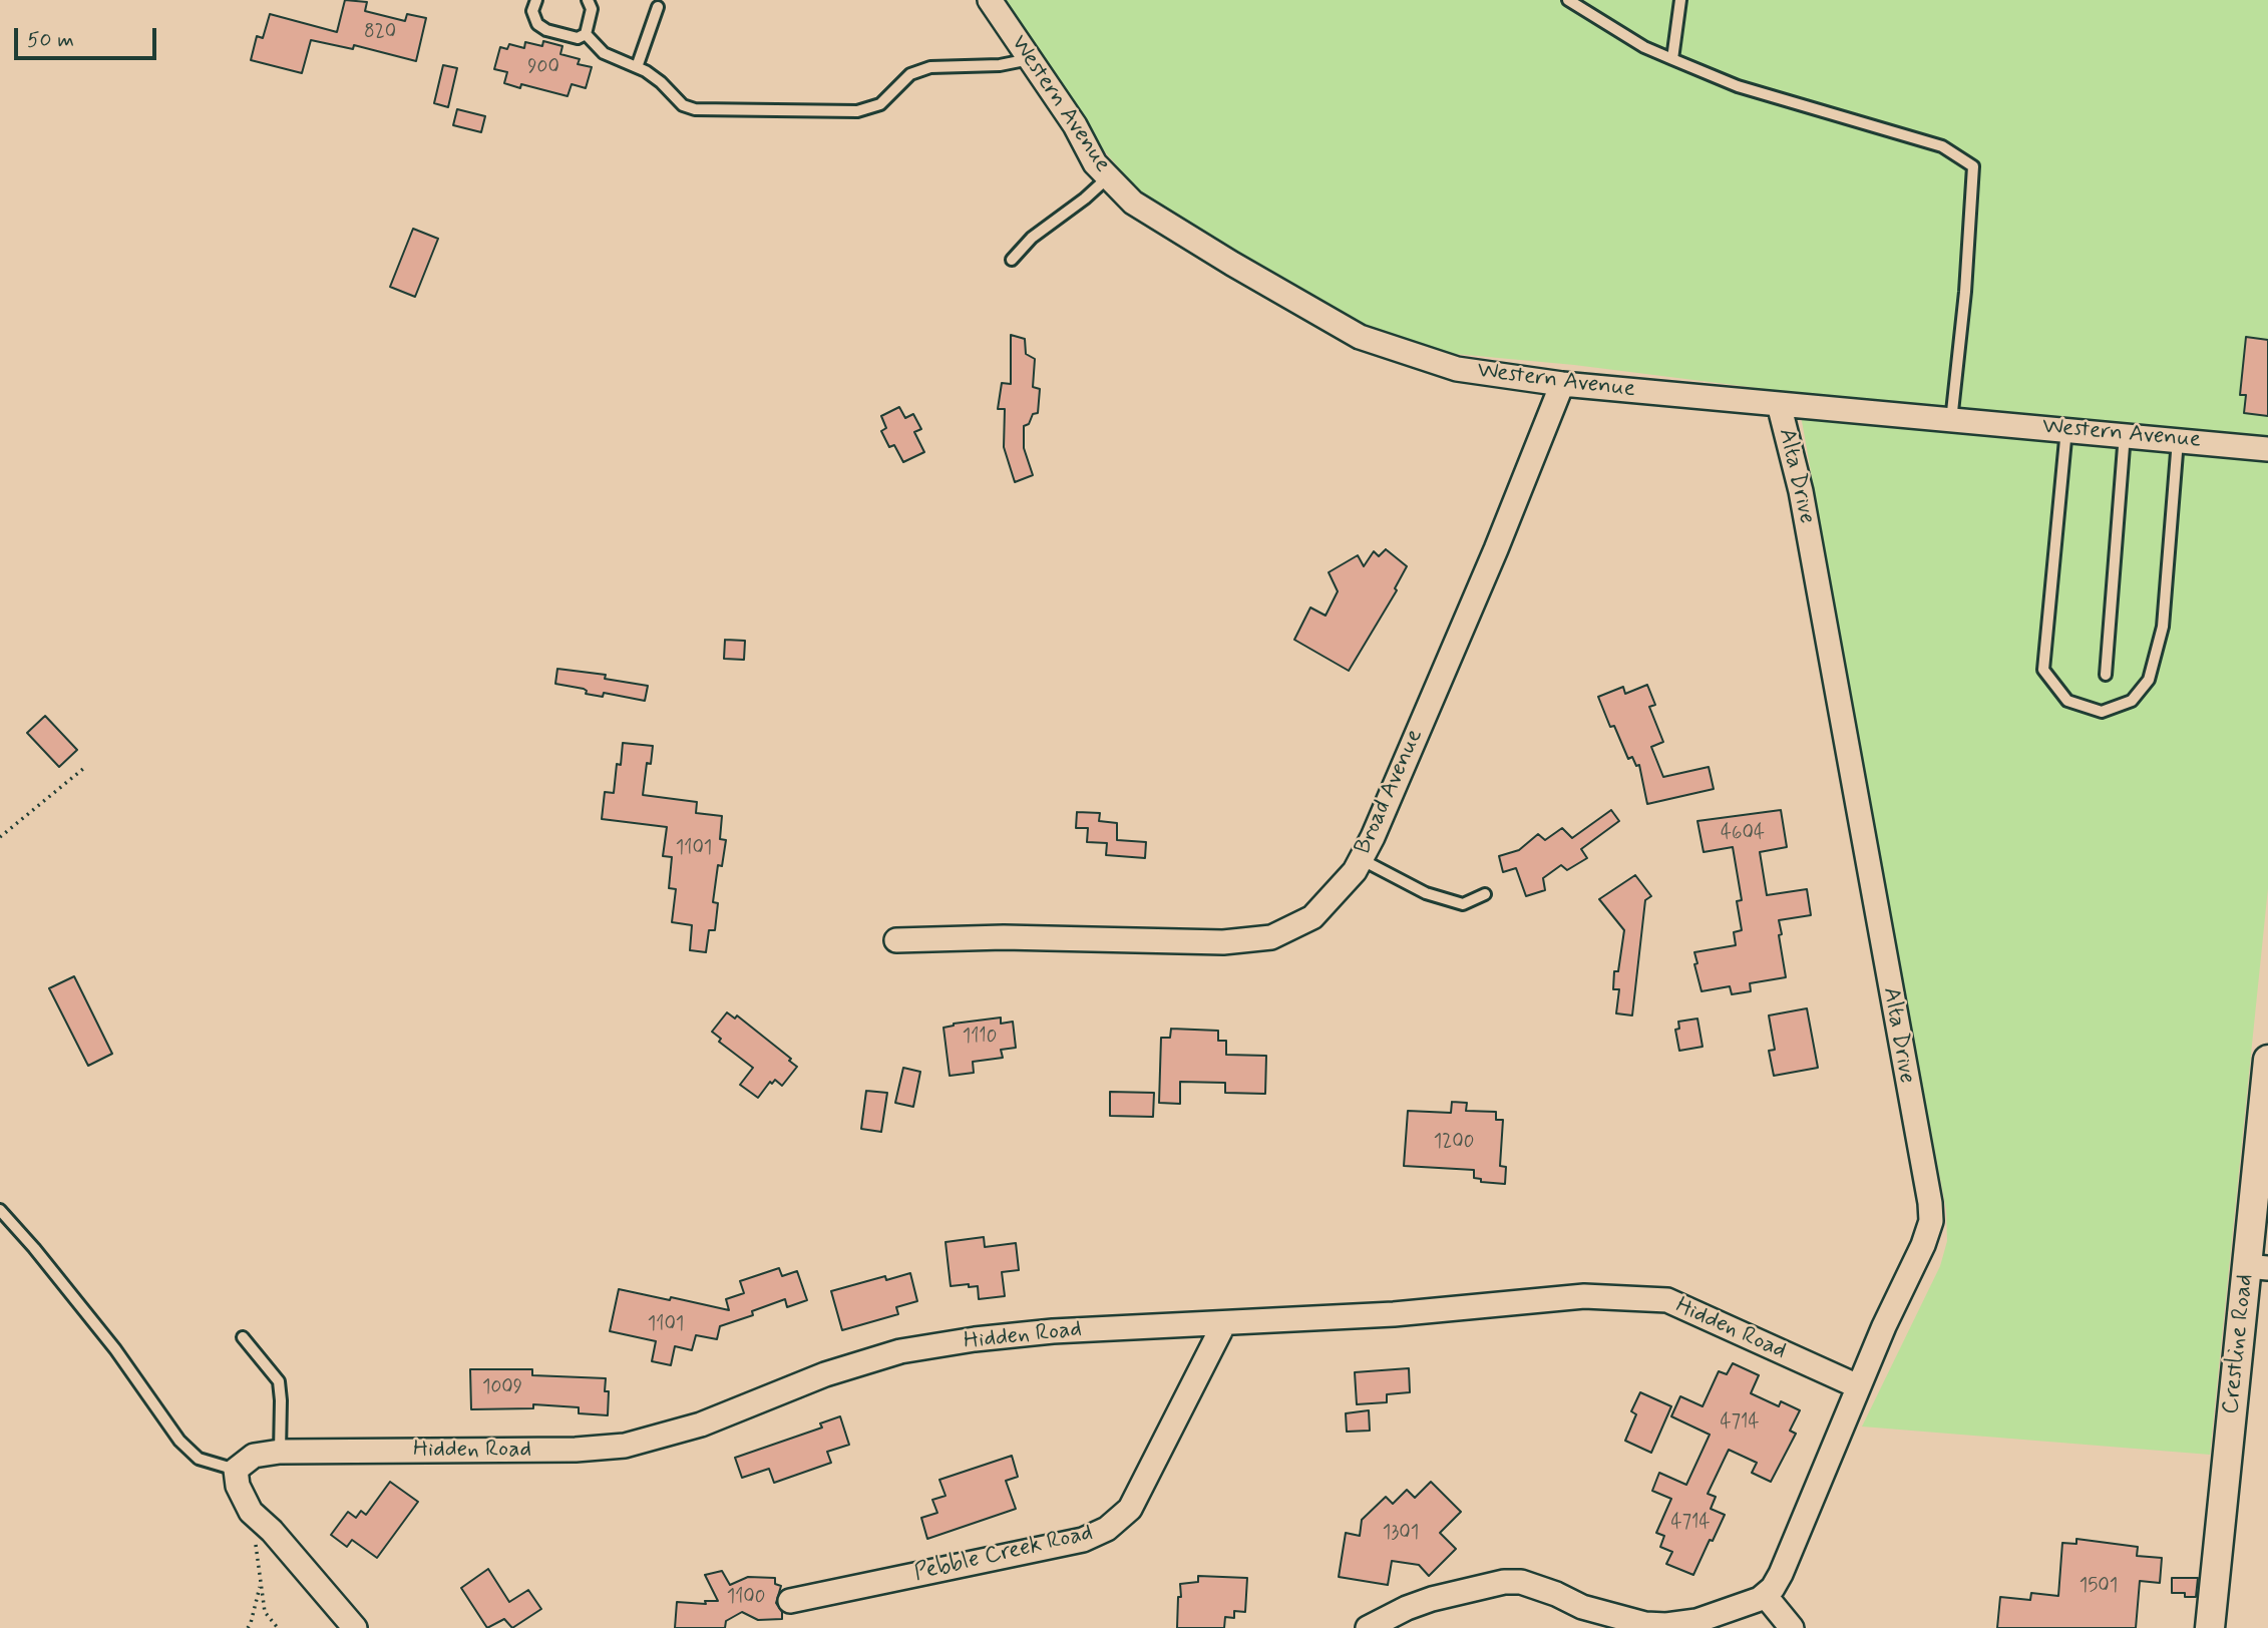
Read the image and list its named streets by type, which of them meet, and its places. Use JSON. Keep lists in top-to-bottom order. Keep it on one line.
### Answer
{"streets":{"street":["Western Avenue","Alta Drive","Broad Avenue","Hidden Road","Crestline Road","Pebble Creek Road"]},"crossings":[["Western Avenue","Alta Drive"],["Western Avenue","Broad Avenue"],["Alta Drive","Hidden Road"],["Hidden Road","Pebble Creek Road"]],"house_numbers":["820","900","4604","1101","1110","1200","1101","1009","4714","4714","1301","1501","1100"],"scale_bar":"50 m"}
